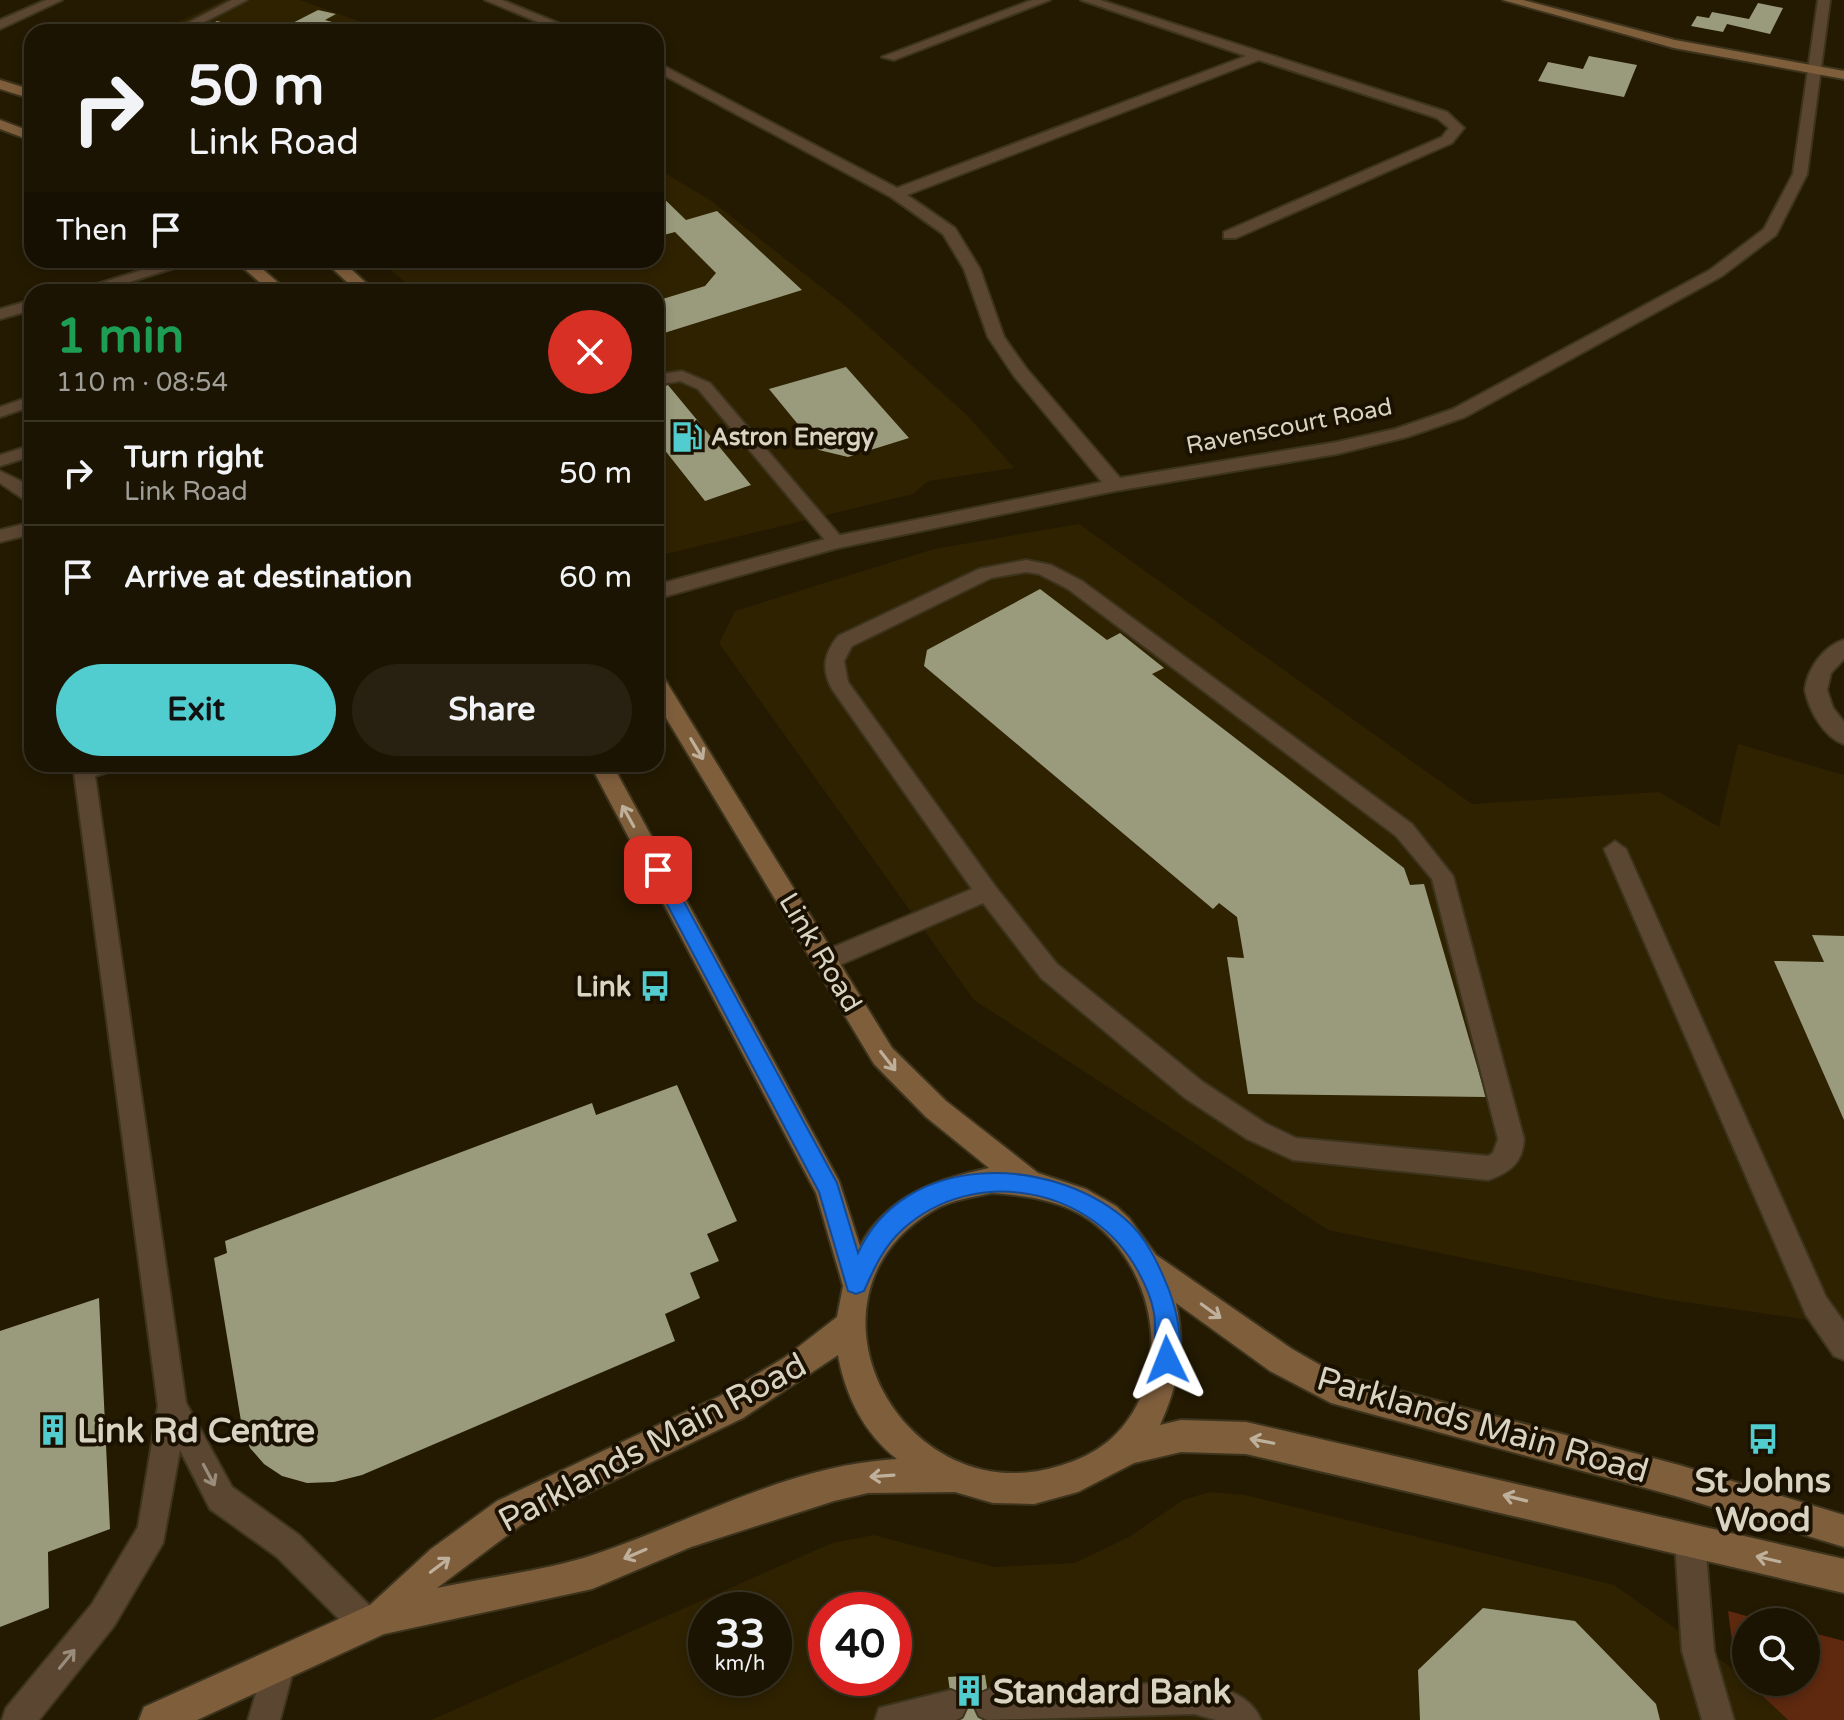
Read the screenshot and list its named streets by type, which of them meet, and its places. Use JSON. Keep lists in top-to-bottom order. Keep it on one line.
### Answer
{"streets":{"street":["Ravenscourt Road","Link Road","Parklands Main Road"]},"places":{"fuel station":["Astron Energy"],"bus stop":["Link","St Johns Wood"],"building":["Link Rd Centre","Standard Bank"]},"page":{"turn":["50 m","Link Road"],"then":"Then","heading":["1 min","110 m · 08:54"],"list":[{"name":"Turn right","note":"Link Road","value":"50 m"},{"name":"Arrive at destination","value":"60 m"}],"buttons":["Exit","Share"],"speed":"33 km/h","limit":"40"}}
